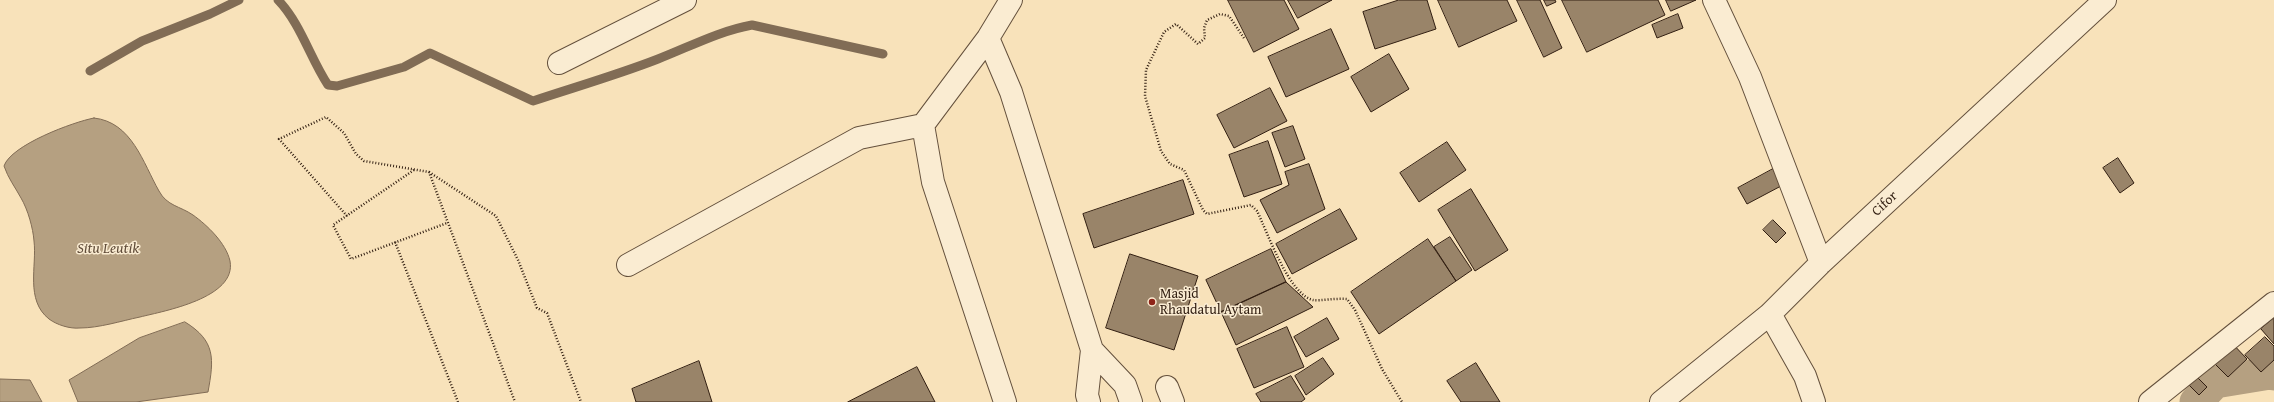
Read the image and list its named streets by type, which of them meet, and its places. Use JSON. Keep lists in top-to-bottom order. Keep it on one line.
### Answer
{"streets":{"street":["Cifor"]},"water":["Situ Leutik"],"places":["Masjid Rhaudatul Aytam"]}
